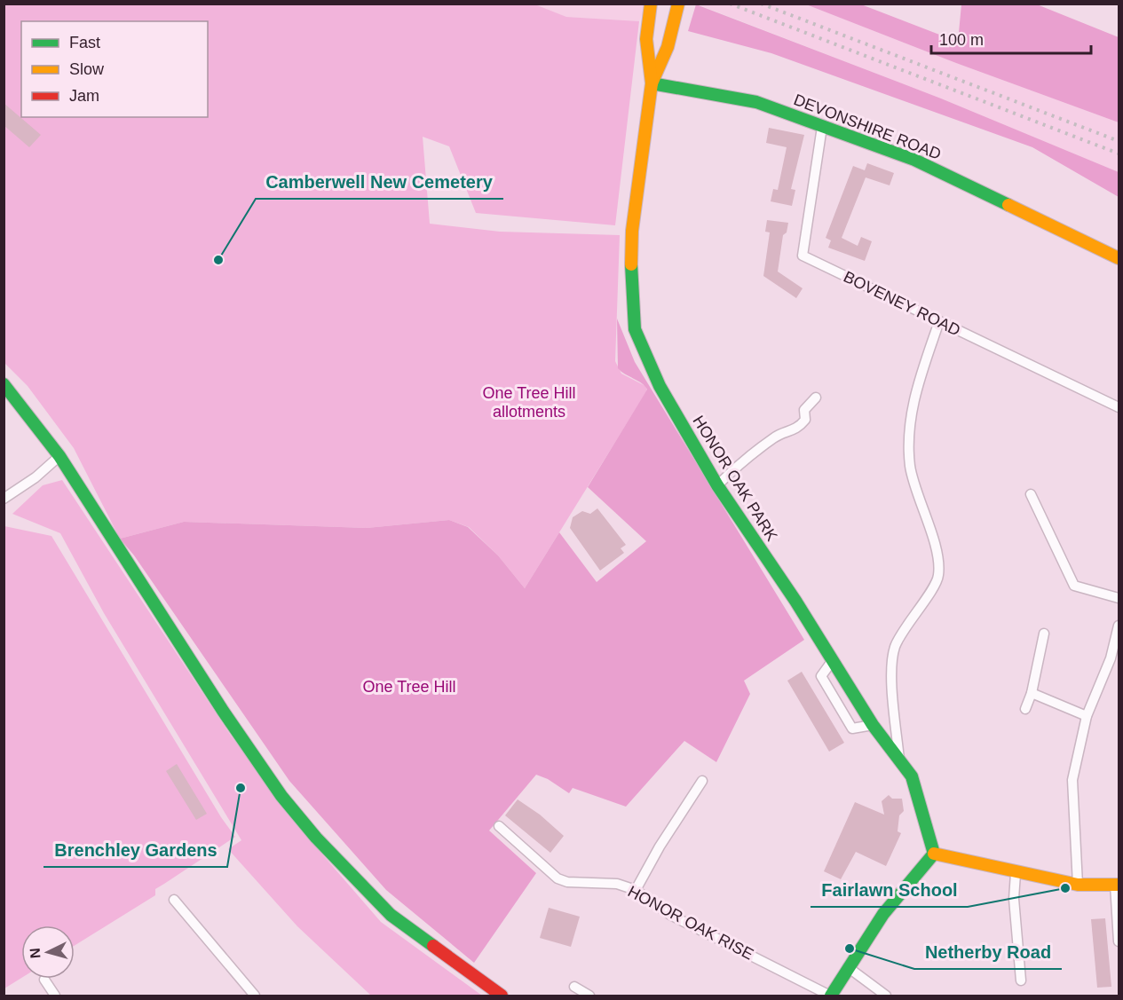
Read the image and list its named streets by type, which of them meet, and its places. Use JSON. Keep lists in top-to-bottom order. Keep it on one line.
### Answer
{"streets":{"street":["DEVONSHIRE ROAD","BOVENEY ROAD","HONOR OAK PARK","HONOR OAK RISE"]},"crossings":[["DEVONSHIRE ROAD","BOVENEY ROAD"],["DEVONSHIRE ROAD","HONOR OAK PARK"]],"parks":["One Tree Hill allotments","One Tree Hill"],"places":["Camberwell New Cemetery","Brenchley Gardens","Fairlawn School","Netherby Road"],"legend":["Fast","Slow","Jam"],"scale_bar":"100 m","north":"left"}
